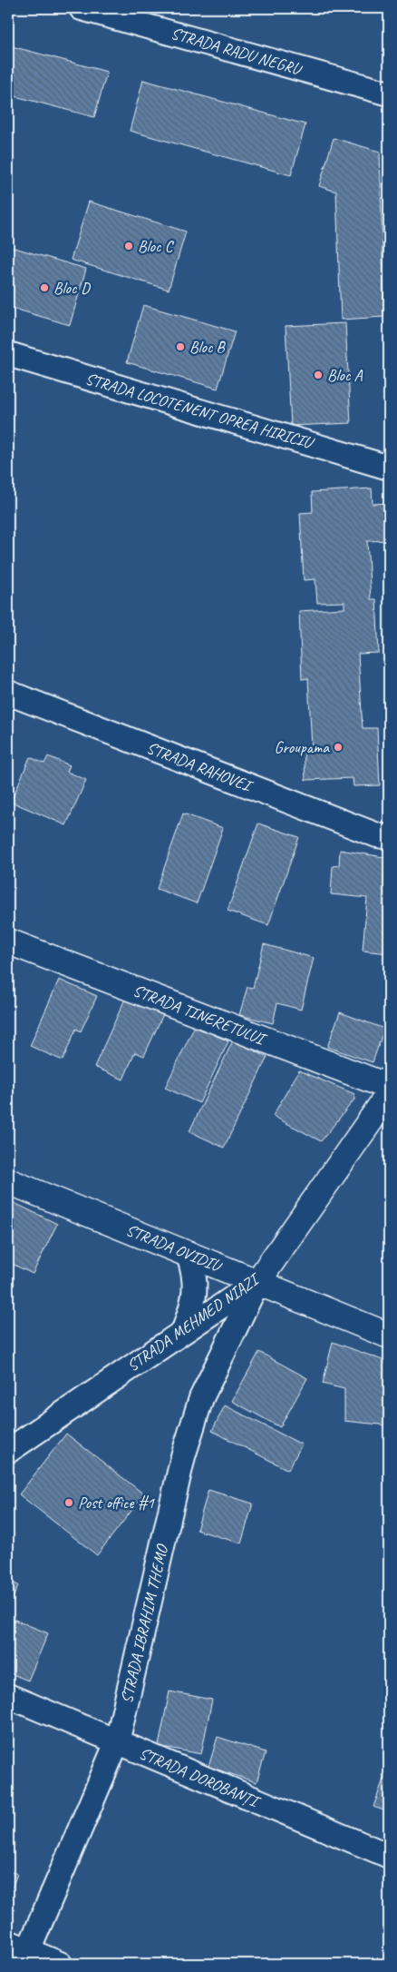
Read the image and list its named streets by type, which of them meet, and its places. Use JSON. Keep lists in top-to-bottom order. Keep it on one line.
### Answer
{"streets":{"main road":["STRADA TINERETULUI","STRADA OVIDIU","STRADA MEHMED NIAZI"],"street":["STRADA RADU NEGRU","STRADA LOCOTENENT OPREA HIRICIU","STRADA RAHOVEI","STRADA IBRAHIM THEMO","STRADA DOROBANȚI"]},"crossings":[["STRADA OVIDIU","STRADA MEHMED NIAZI"],["STRADA OVIDIU","STRADA IBRAHIM THEMO"],["STRADA MEHMED NIAZI","STRADA IBRAHIM THEMO"],["STRADA IBRAHIM THEMO","STRADA DOROBANȚI"]],"places":["Bloc C","Bloc D","Bloc B","Bloc A","Groupama","Post office #1"]}
